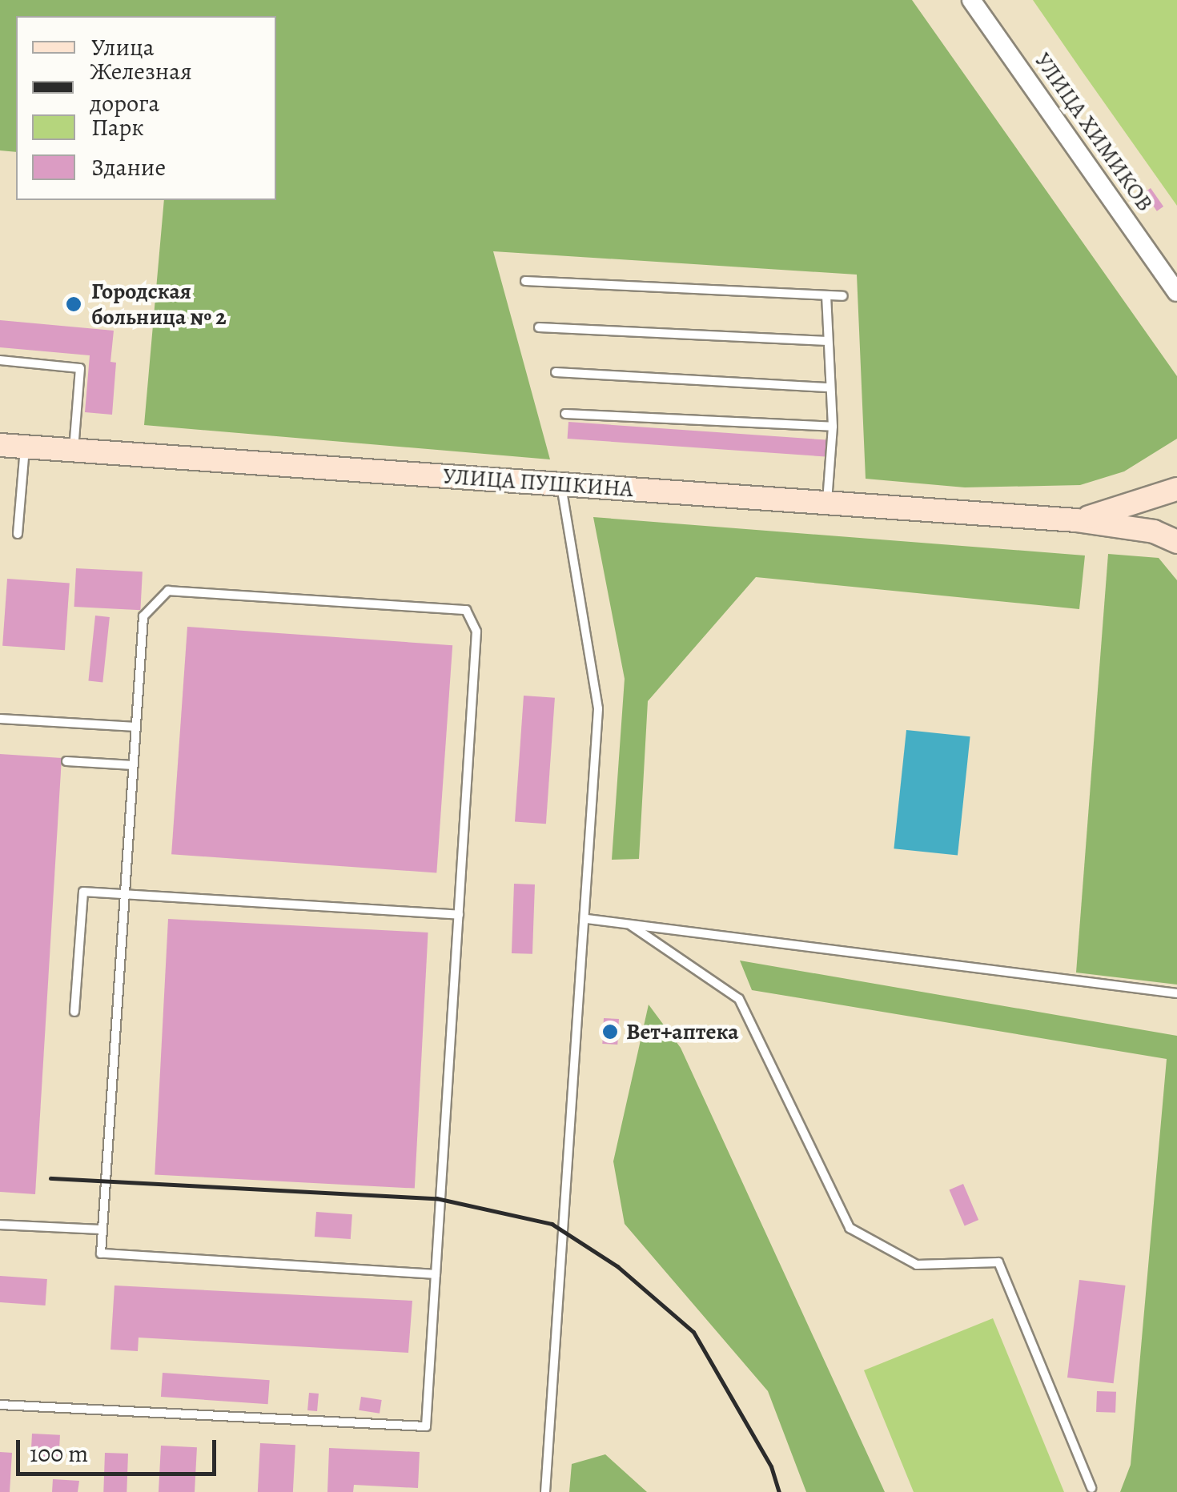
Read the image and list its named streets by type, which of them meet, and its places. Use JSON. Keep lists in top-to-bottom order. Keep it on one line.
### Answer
{"streets":{"main road":["УЛИЦА ПУШКИНА"],"street":["УЛИЦА ХИМИКОВ"]},"places":["Городская больница № 2","Вет+аптека"],"legend":["Улица","Железная дорога","Парк","Здание"],"scale_bar":"100 m"}
